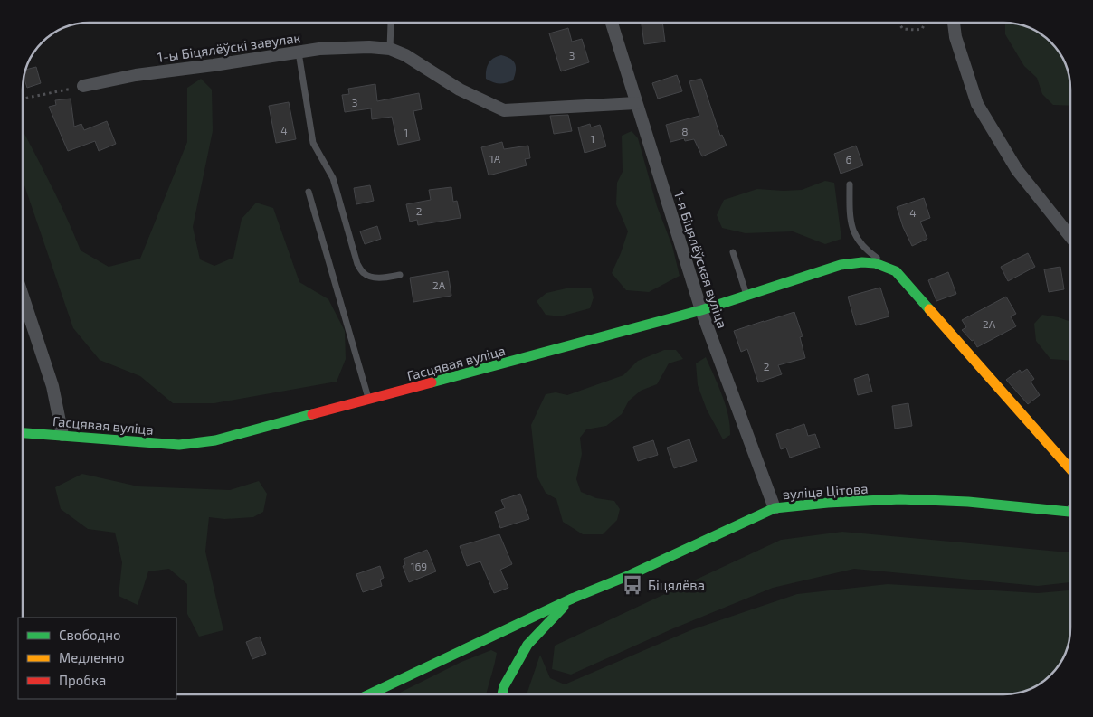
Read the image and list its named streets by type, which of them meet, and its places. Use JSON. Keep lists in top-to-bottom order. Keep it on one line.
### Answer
{"streets":{"street":["1-ы Біцялёўскі завулак","1-я Біцялёўская вуліца","Гасцявая вуліца","вуліца Цітова"]},"crossings":[["1-ы Біцялёўскі завулак","1-я Біцялёўская вуліца"],["1-я Біцялёўская вуліца","Гасцявая вуліца"],["1-я Біцялёўская вуліца","вуліца Цітова"]],"places":{"bus stop":["Біцялёва"]},"house_numbers":["3","3","4","8","1","1","1А","6","2","4","2А","2А","2","169"],"legend":["Свободно","Медленно","Пробка"]}
